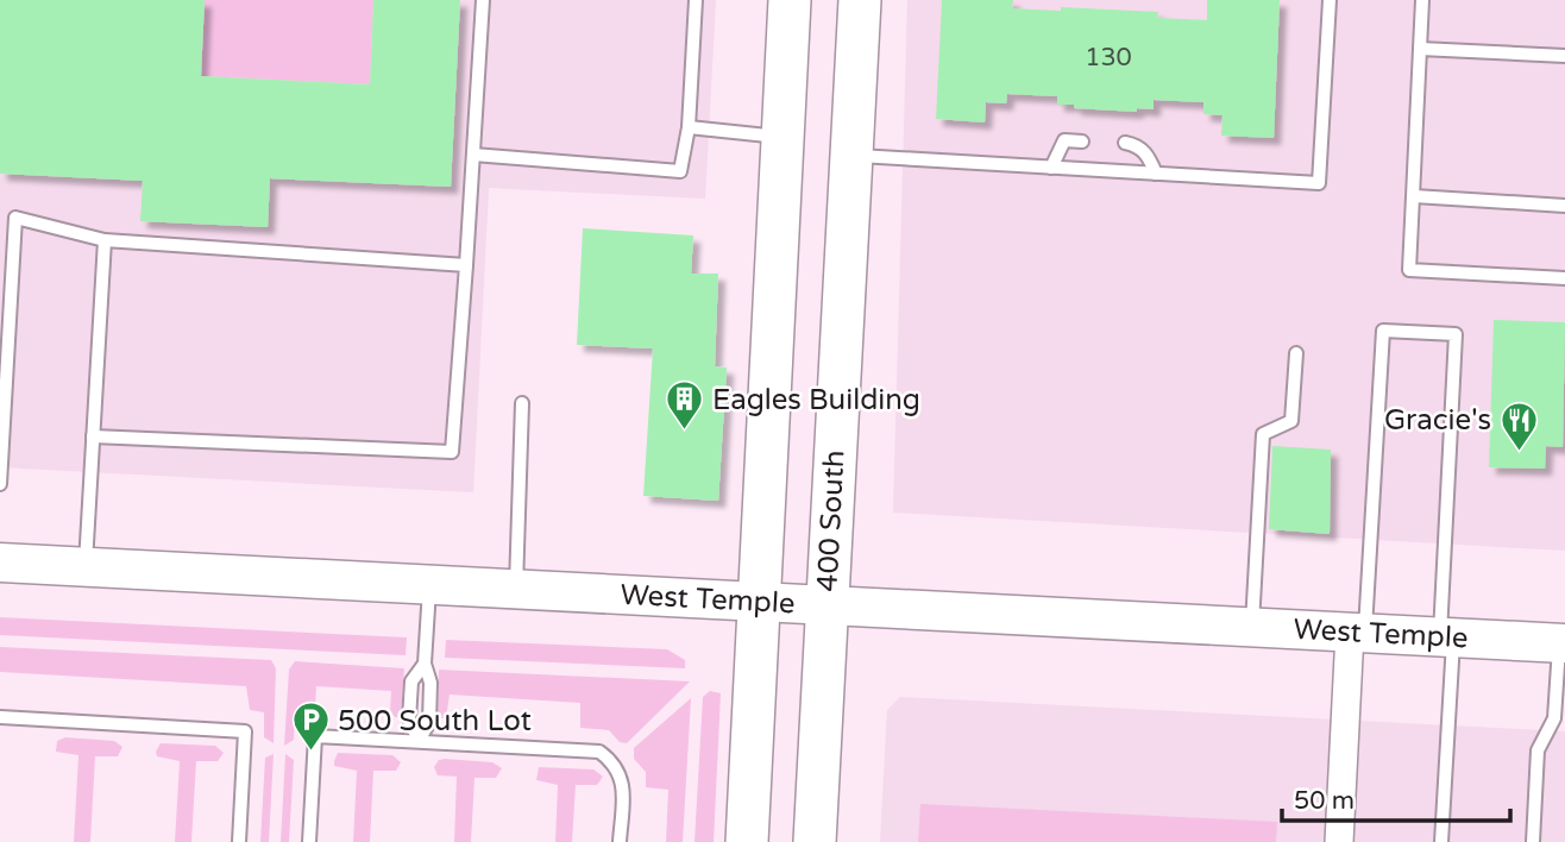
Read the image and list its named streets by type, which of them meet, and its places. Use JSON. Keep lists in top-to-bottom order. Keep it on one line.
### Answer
{"streets":{"main road":["400 South","West Temple"]},"crossings":[["400 South","West Temple"]],"places":{"building":["Eagles Building"],"restaurant":["Gracie's"],"parking":["500 South Lot"]},"house_numbers":["130"],"scale_bar":"50 m"}
